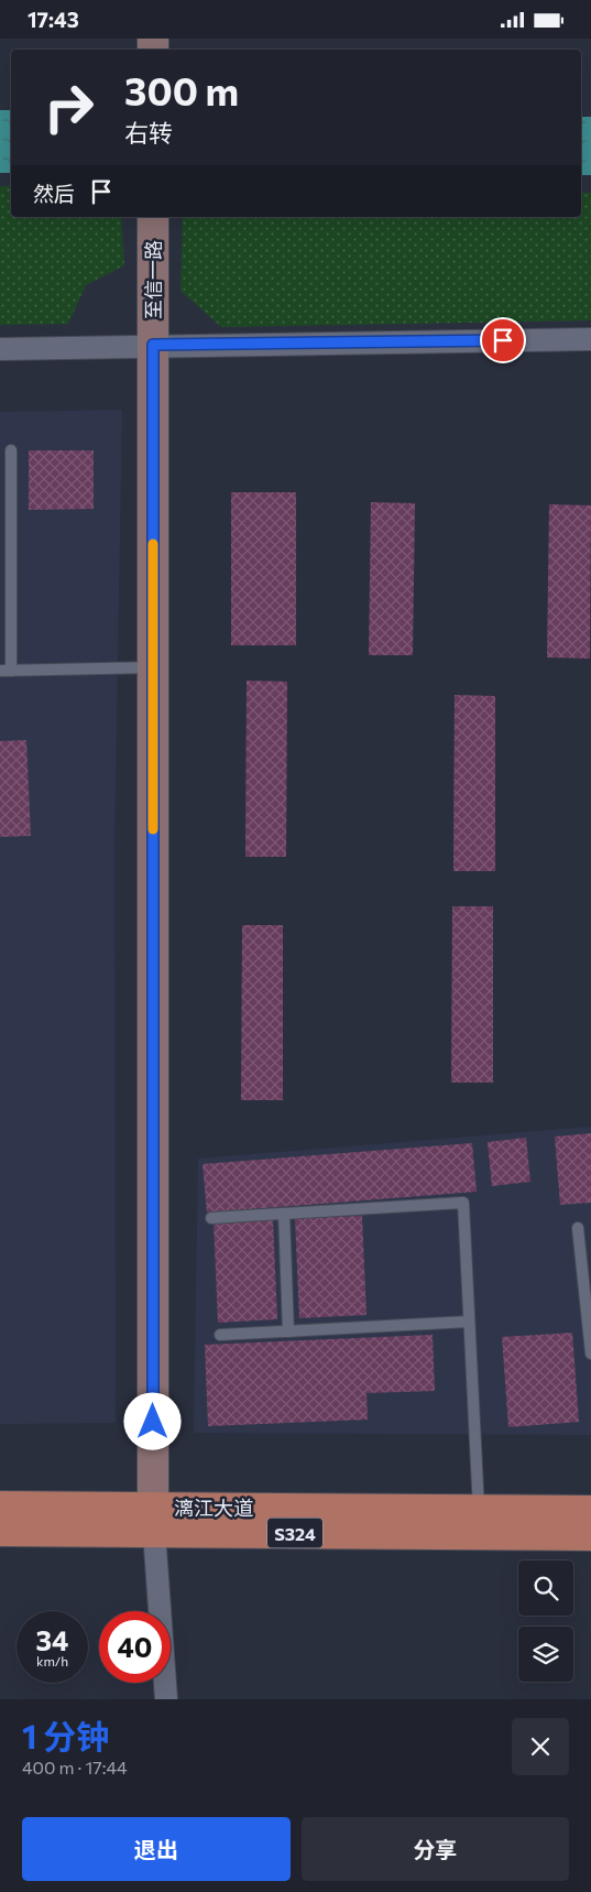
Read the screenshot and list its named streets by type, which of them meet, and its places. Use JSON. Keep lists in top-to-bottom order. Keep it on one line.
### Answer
{"streets":{"main road":["漓江大道","S324"],"street":["至信一路"]},"crossings":[["至信一路","漓江大道"],["至信一路","S324"],["漓江大道","S324"]],"page":{"status":"17:43","turn":["300 m","右转"],"then":"然后","speed":"34 km/h","limit":"40","heading":["1 分钟","400 m · 17:44"],"buttons":["退出","分享"]}}
